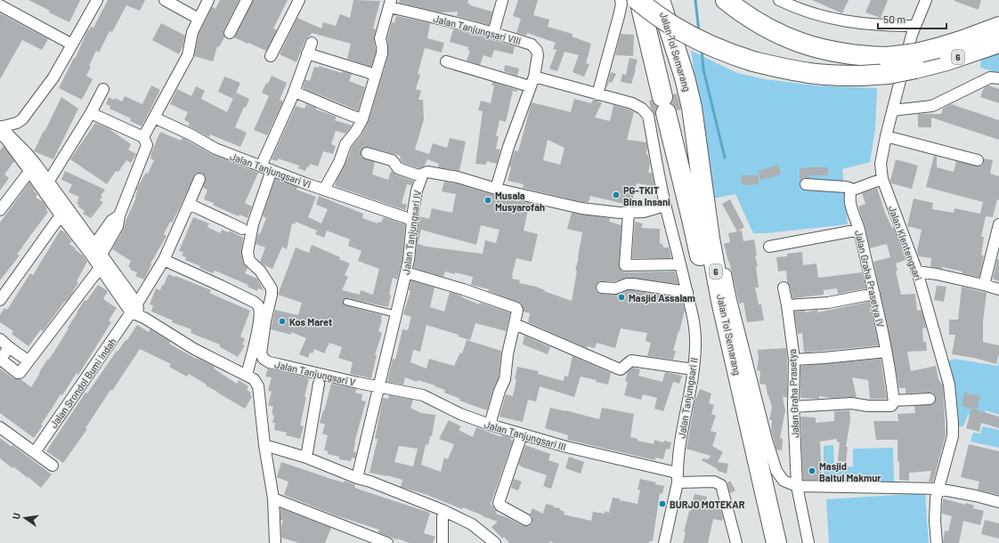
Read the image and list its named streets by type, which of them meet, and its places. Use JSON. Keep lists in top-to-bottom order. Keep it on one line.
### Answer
{"streets":{"highway":["Jalan Tol Semarang","6"],"street":["Jalan Tanjungsari VIII","Jalan Tanjungsari VI","Jalan Tanjungsari IV","Jalan Klentengsari","Jalan Graha Prasetya IV","Jalan Tanjungsari V","Jalan Srondol Bumi Indah","Jalan Graha Prasetya","Jalan Tanjungsari II","Jalan Tanjungsari III"]},"crossings":[["Jalan Tanjungsari VIII","Jalan Tanjungsari IV"],["Jalan Tol Semarang","6"],["Jalan Tanjungsari VI","Jalan Tanjungsari IV"],["Jalan Tanjungsari VI","Jalan Tanjungsari V"],["Jalan Tanjungsari IV","Jalan Tanjungsari V"],["Jalan Tanjungsari IV","Jalan Tanjungsari II"],["Jalan Tanjungsari IV","Jalan Tanjungsari III"],["Jalan Tanjungsari V","Jalan Tanjungsari III"],["Jalan Tanjungsari II","Jalan Tanjungsari III"]],"places":["PG-TKIT Bina Insani","Musala Musyarofah","Masjid Assalam","Kos Maret","Masjid Baitul Makmur","BURJO MOTEKAR"],"scale_bar":"50 m","north":"left"}
